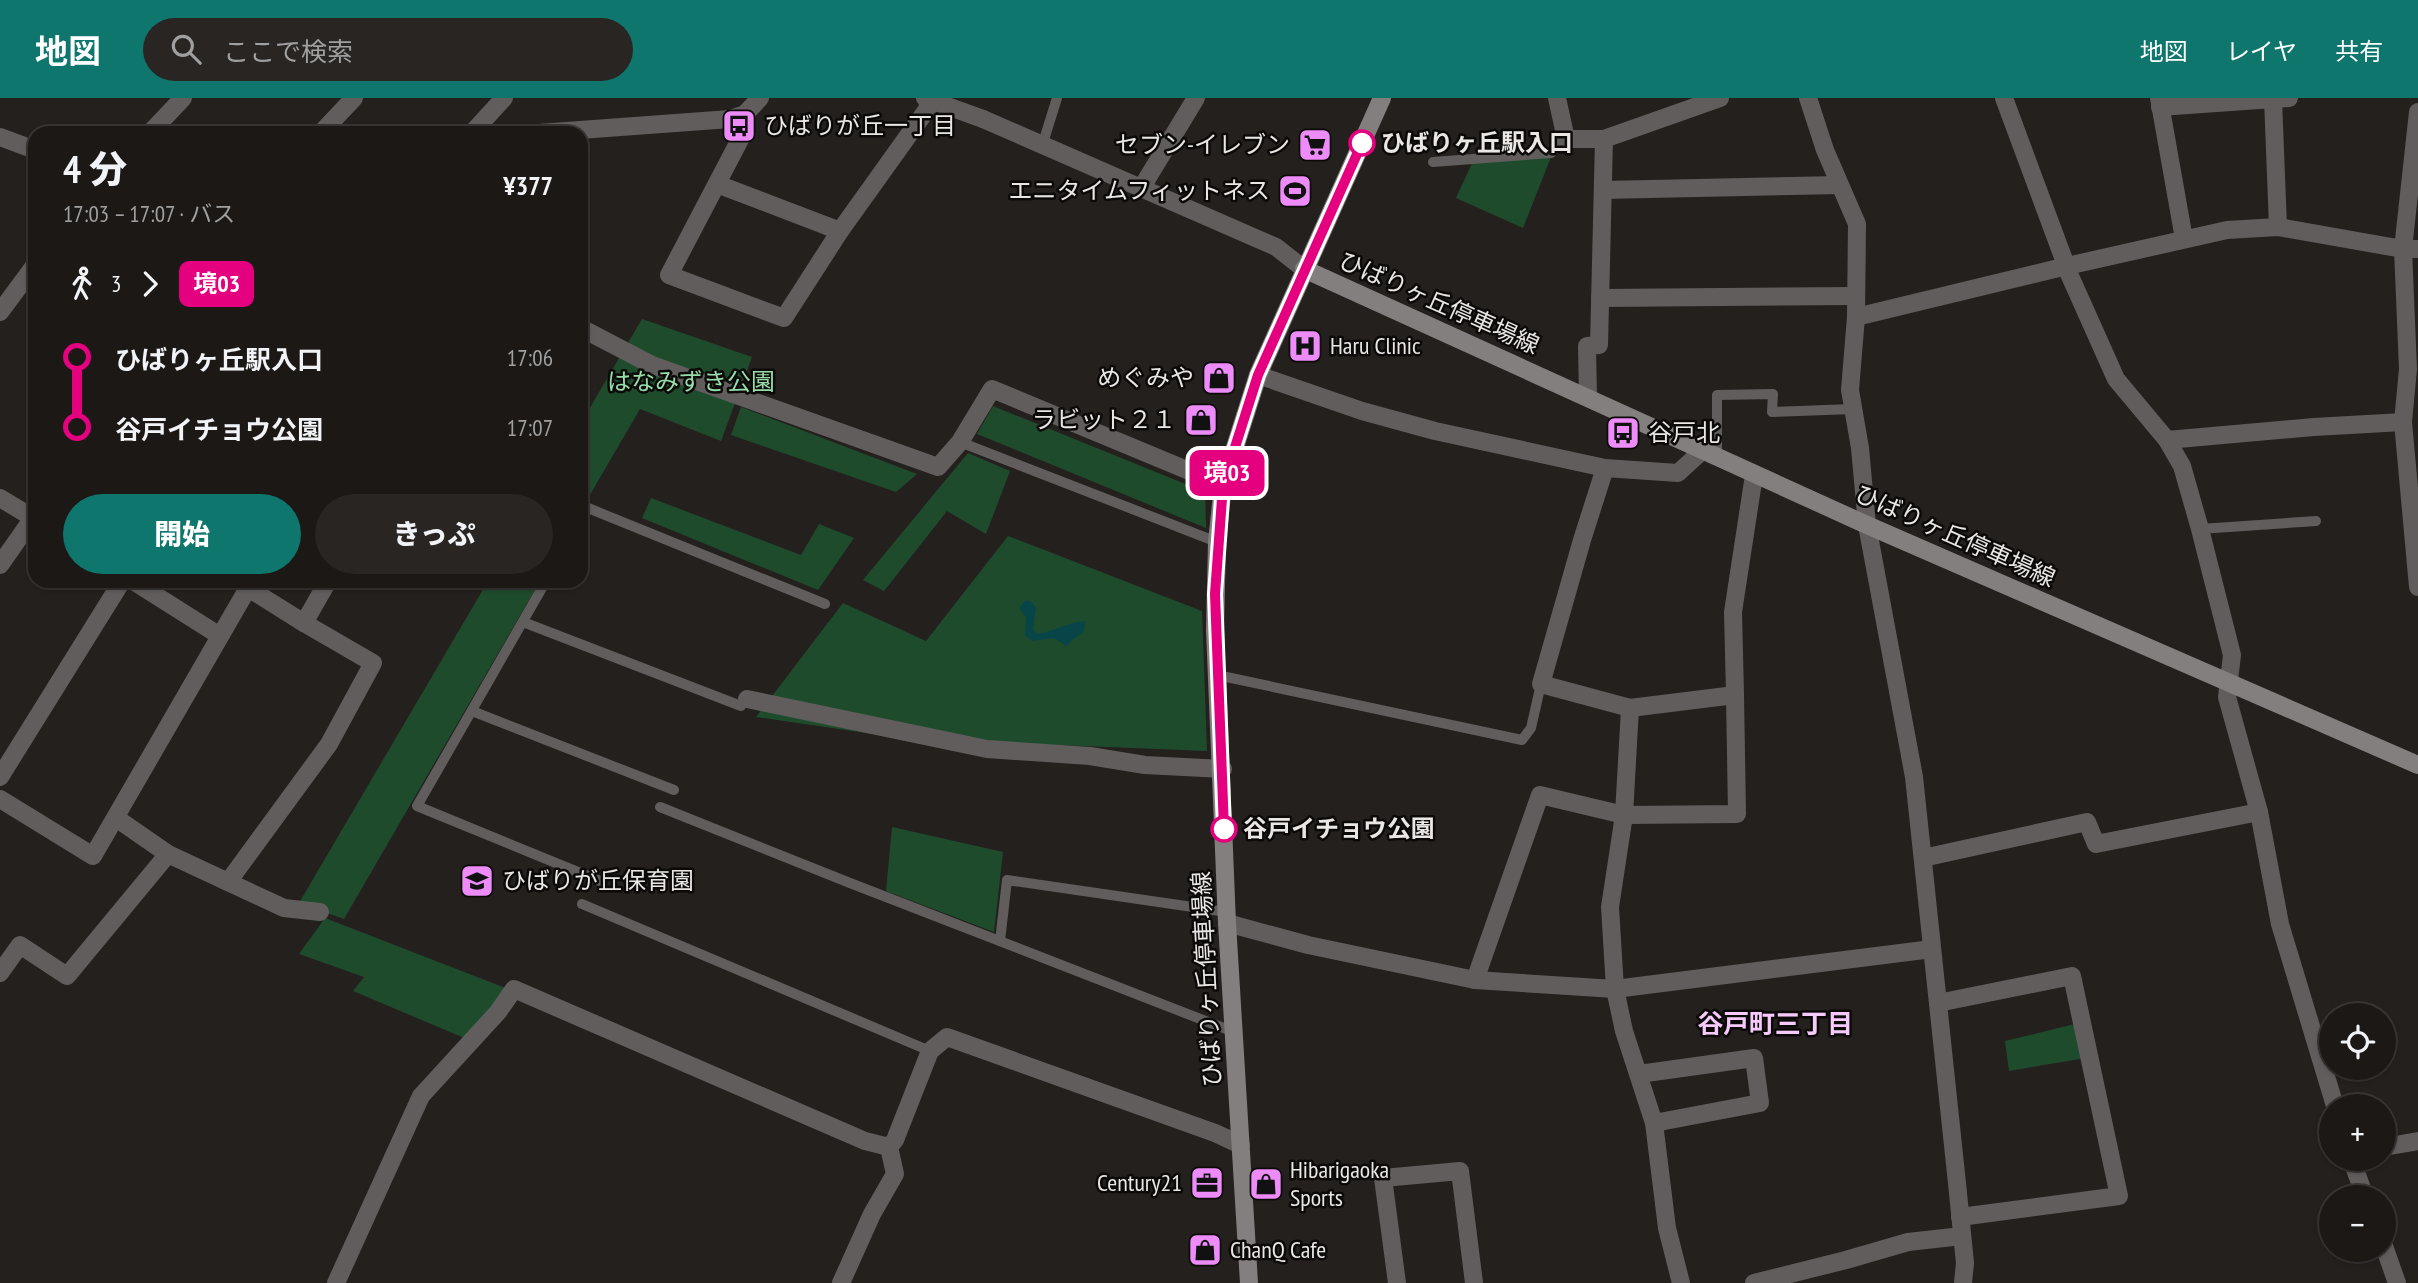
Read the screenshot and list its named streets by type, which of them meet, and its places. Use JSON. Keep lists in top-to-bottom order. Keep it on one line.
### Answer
{"streets":{"main road":["ひばりヶ丘停車場線"]},"districts":["谷戸町三丁目"],"parks":["はなみずき公園"],"places":{"bus stop":["ひばりが丘一丁目","谷戸北"],"other":["ひばりヶ丘駅入口","谷戸イチョウ公園"],"supermarket":["セブン-イレブン"],"sports":["エニタイムフィットネス"],"hospital":["Haru Clinic"],"shop":["めぐみや","ラビット２１","Hibarigaoka Sports","ChanQ Cafe"],"school or university":["ひばりが丘保育園"],"office":["Century21"]},"lines":["bus line 境03"],"page":{"header":"地図","search":"ここで検索","nav":["地図","レイヤ","共有"],"on_map":"境03","heading":["4 分","17:03 – 17:07 · バス","¥377"],"legs":["3","境03"],"list":[{"name":"ひばりヶ丘駅入口","value":"17:06"},{"name":"谷戸イチョウ公園","value":"17:07"}],"buttons":["開始","きっぷ"],"map_buttons":["+","−"]}}
